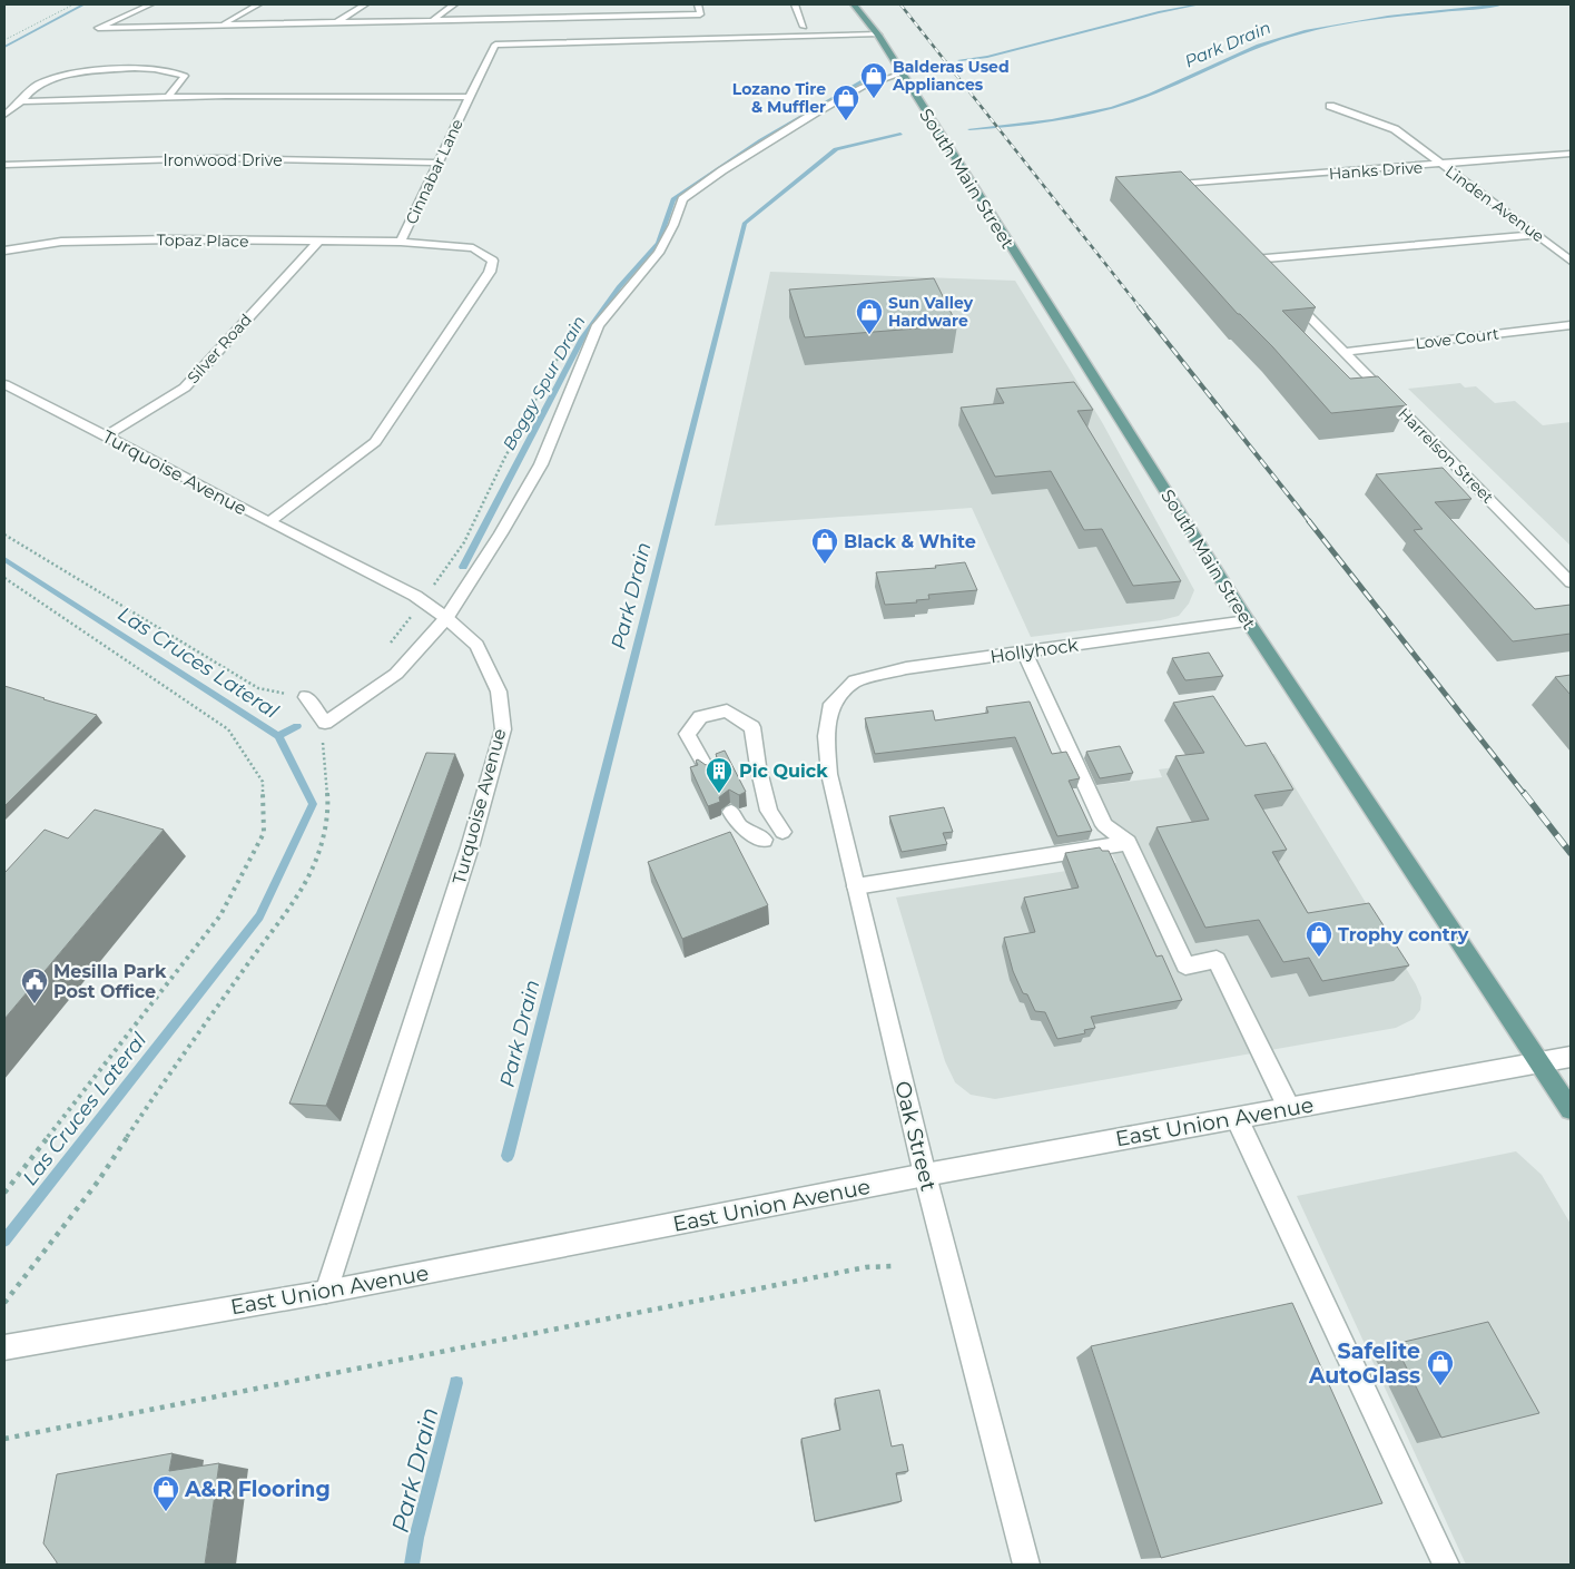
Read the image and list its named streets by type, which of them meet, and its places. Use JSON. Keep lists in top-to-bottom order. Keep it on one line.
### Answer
{"streets":{"main road":["South Main Street"],"street":["Ironwood Drive","Hanks Drive","Cinnabar Lane","Linden Avenue","Topaz Place","Love Court","Silver Road","Harrelson Street","Turquoise Avenue","Hollyhock","East Union Avenue","Oak Street"]},"crossings":[["Ironwood Drive","Cinnabar Lane"],["Hanks Drive","Linden Avenue"],["Cinnabar Lane","South Main Street"],["Cinnabar Lane","Topaz Place"],["Cinnabar Lane","Turquoise Avenue"],["South Main Street","Hollyhock"],["South Main Street","East Union Avenue"],["Topaz Place","Silver Road"],["Love Court","Harrelson Street"],["Silver Road","Turquoise Avenue"],["Turquoise Avenue","East Union Avenue"],["Hollyhock","Oak Street"],["East Union Avenue","Oak Street"]],"water":["Park Drain","Boggy Spur Drain","Las Cruces Lateral"],"places":{"shop":["Balderas Used Appliances","Lozano Tire & Muffler","Sun Valley Hardware","Black & White","Trophy contry","Safelite AutoGlass","A&R Flooring"],"building":["Pic Quick"],"public building":["Mesilla Park Post Office"]}}
